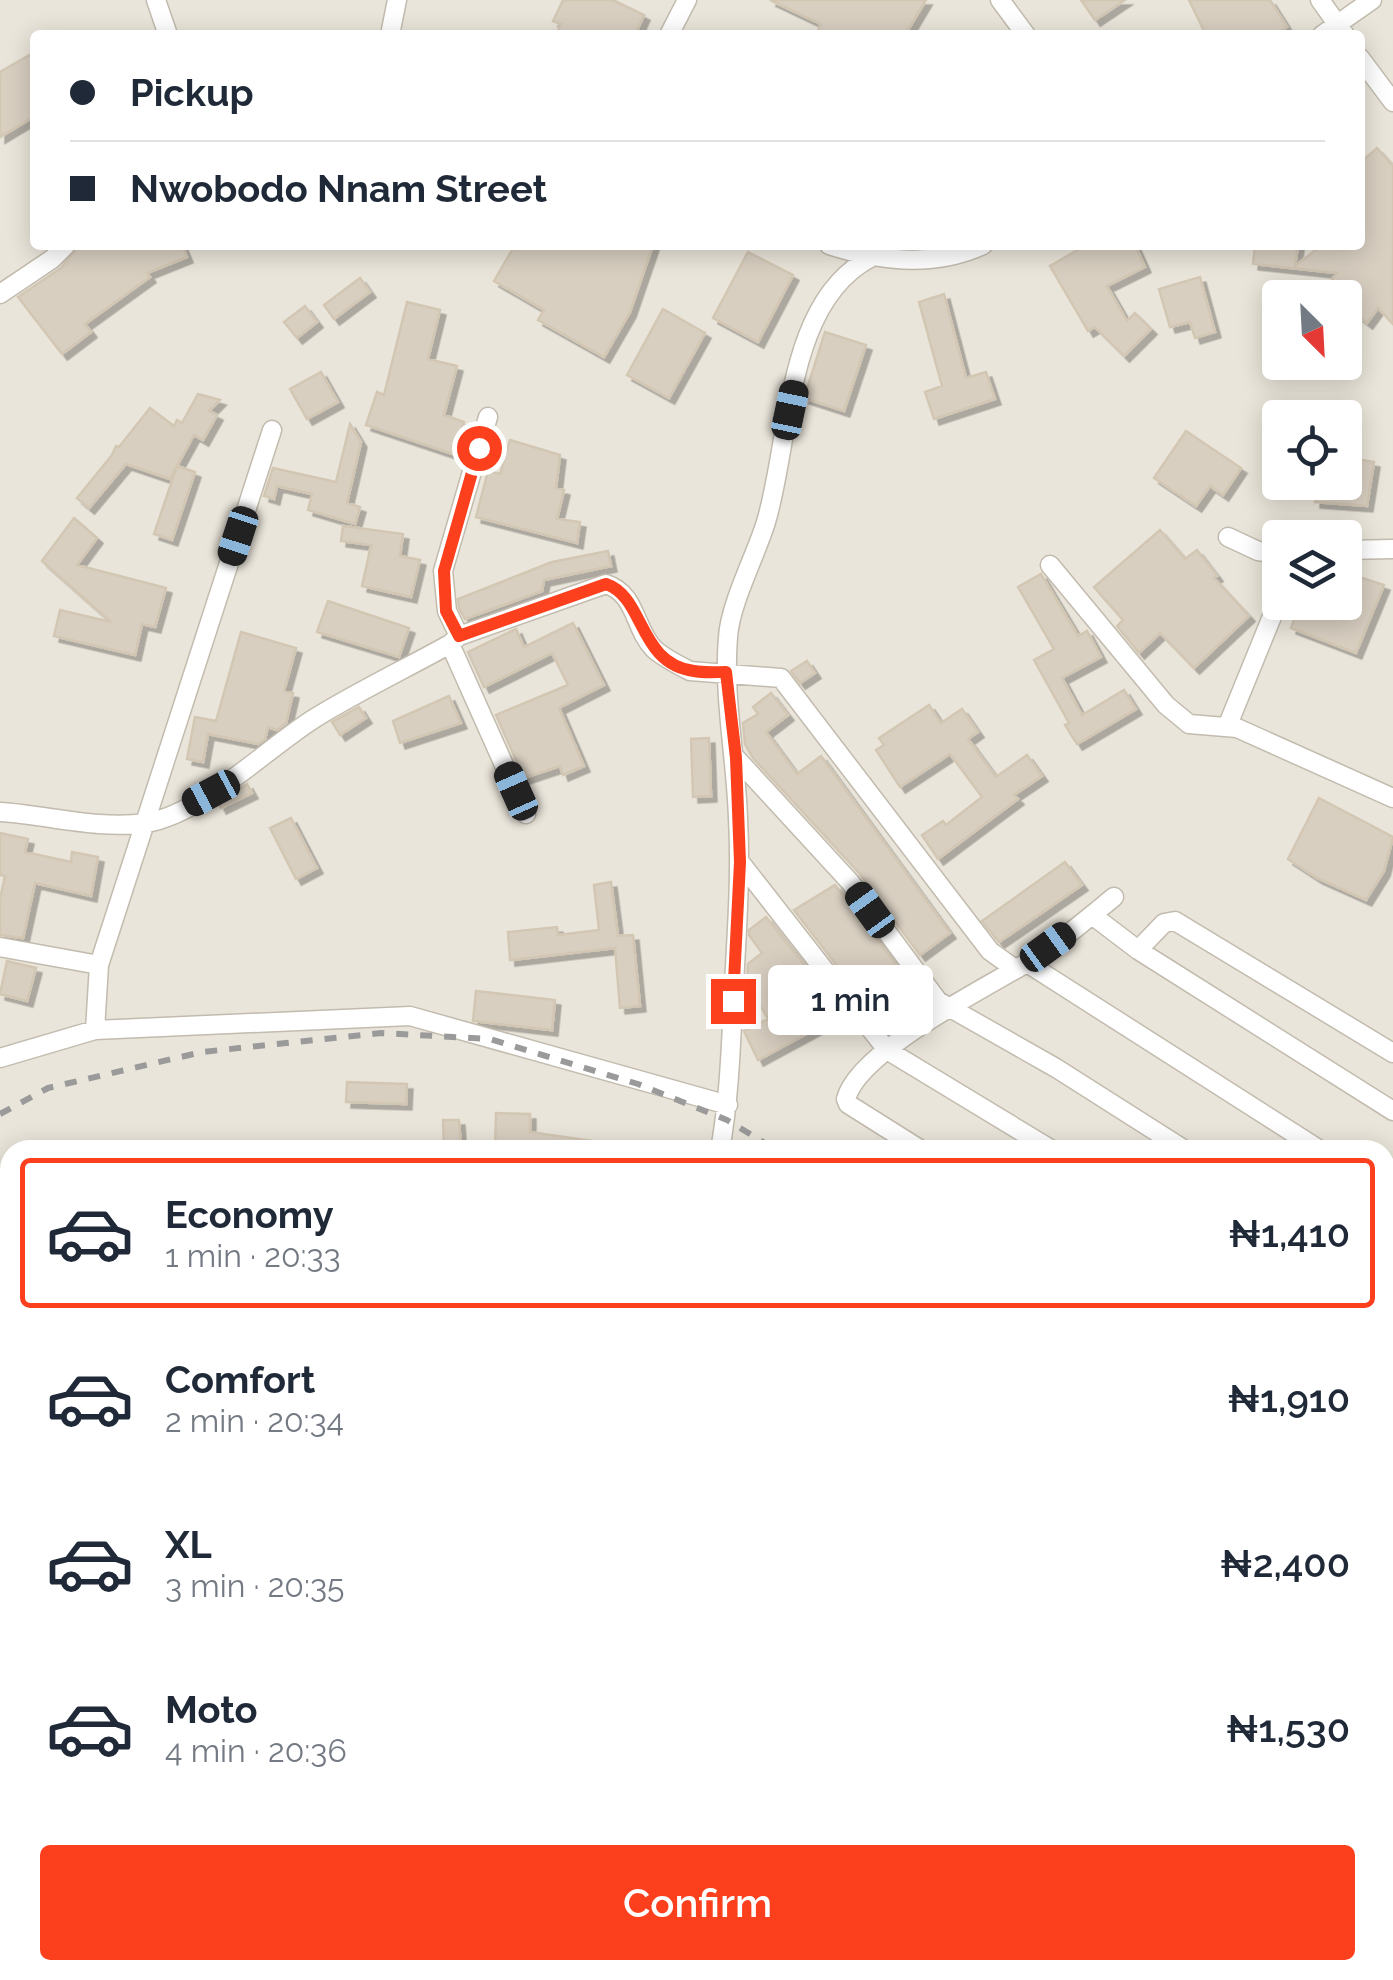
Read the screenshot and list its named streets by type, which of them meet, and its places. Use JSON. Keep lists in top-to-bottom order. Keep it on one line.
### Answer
{"north":"bottom right","page":{"banner":["Pickup","Nwobodo Nnam Street"],"bubble":"1 min","list":[{"name":"Economy","note":"1 min · 20:33","value":"₦1,410"},{"name":"Comfort","note":"2 min · 20:34","value":"₦1,910"},{"name":"XL","note":"3 min · 20:35","value":"₦2,400"},{"name":"Moto","note":"4 min · 20:36","value":"₦1,530"}],"buttons":"Confirm"}}
